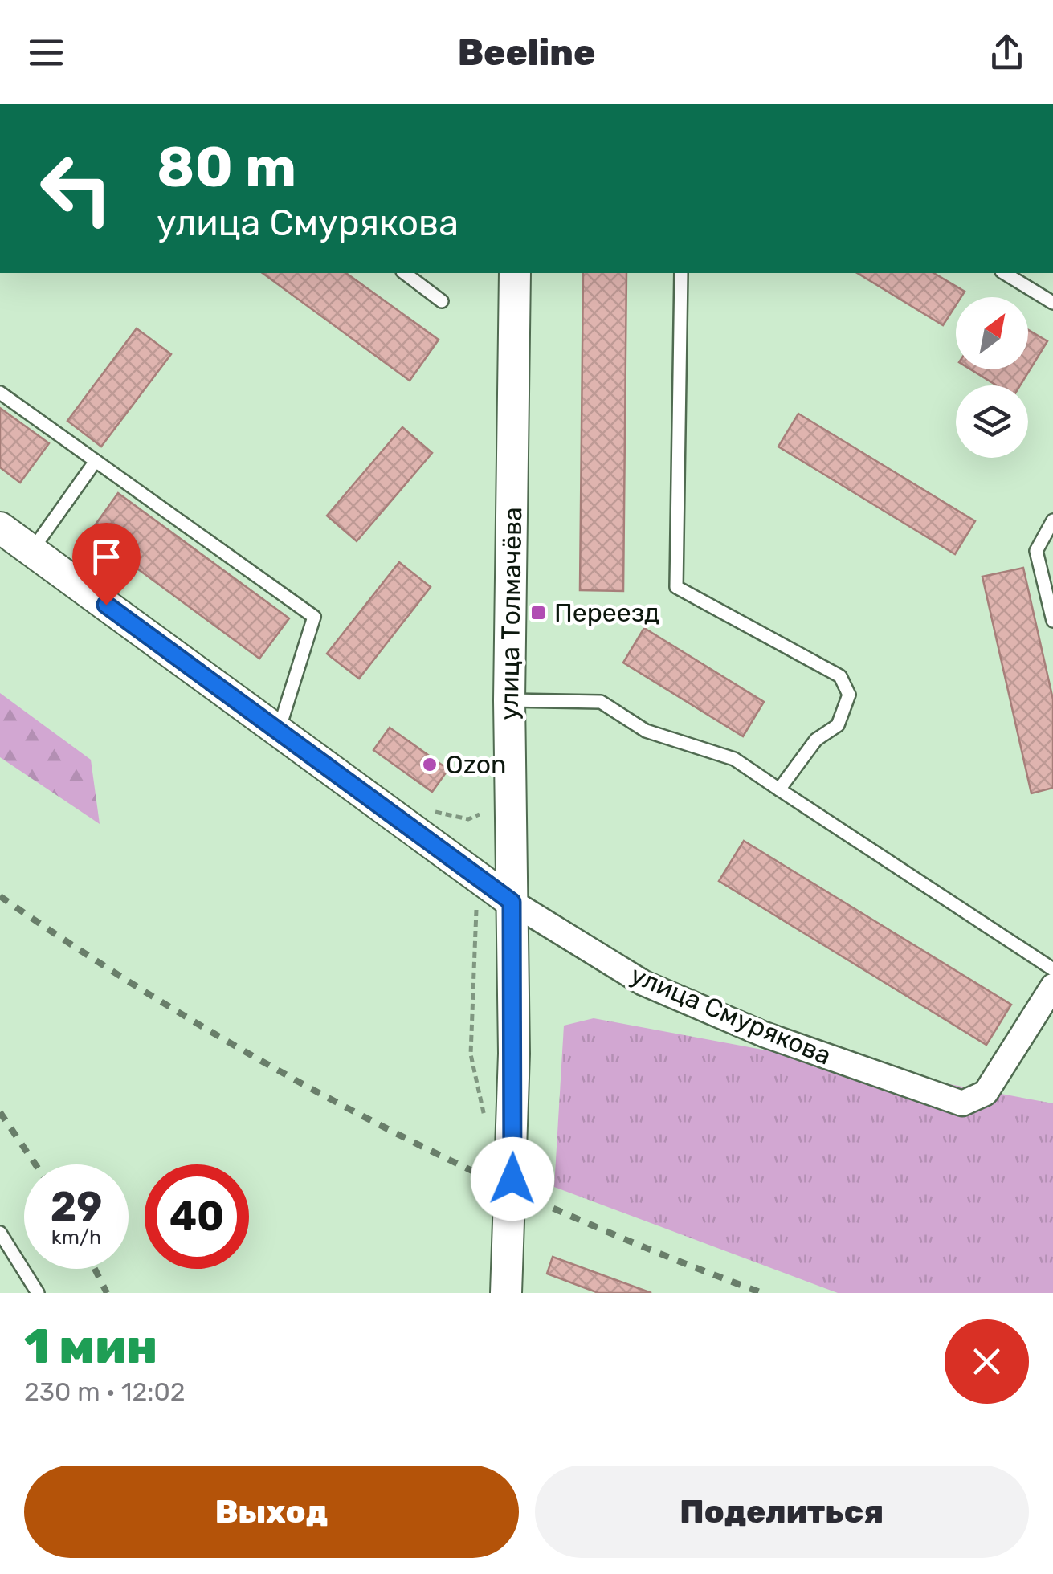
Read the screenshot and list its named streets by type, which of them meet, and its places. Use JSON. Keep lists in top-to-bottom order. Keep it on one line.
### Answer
{"streets":{"street":["улица Толмачёва","улица Смурякова"]},"crossings":[["улица Толмачёва","улица Смурякова"]],"places":{"transit":["Переезд"],"other":["Ozon"]},"north":"top right","page":{"header":"Beeline","turn":["80 m","улица Смурякова"],"speed":"29 km/h","limit":"40","heading":["1 мин","230 m · 12:02"],"buttons":["Выход","Поделиться"]}}
